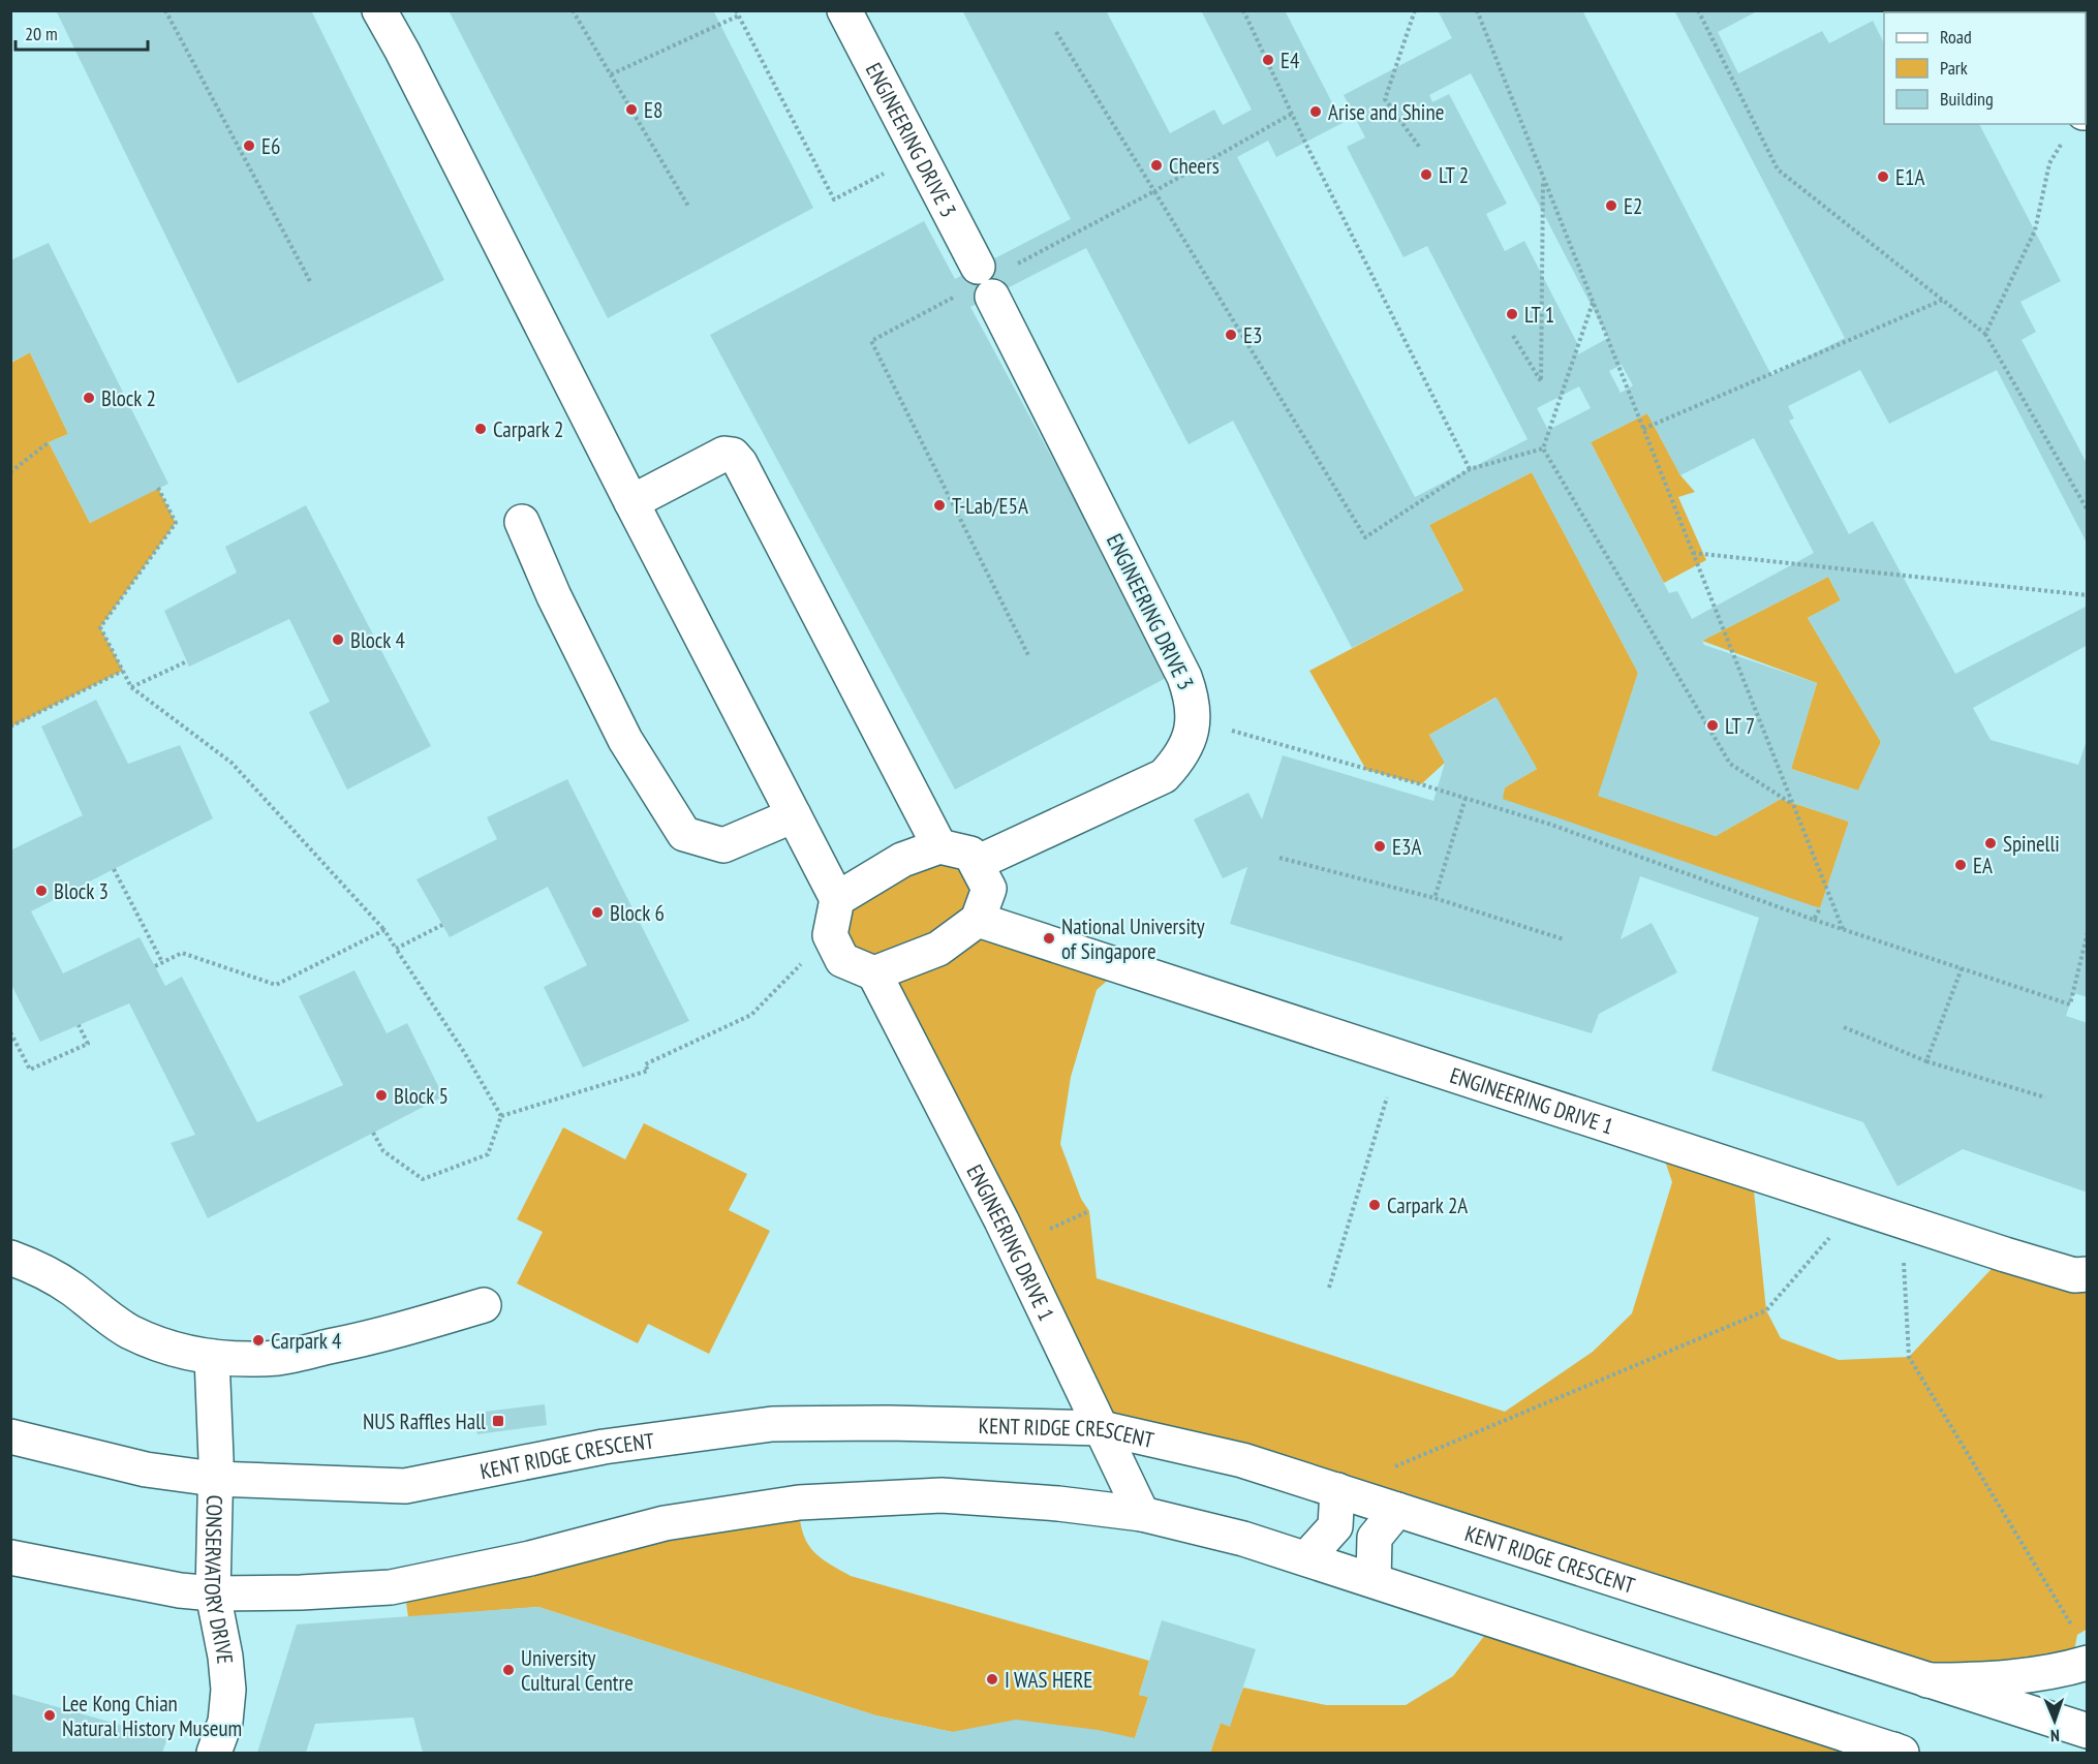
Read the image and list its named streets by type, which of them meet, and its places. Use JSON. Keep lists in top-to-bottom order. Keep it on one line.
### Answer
{"streets":{"street":["ENGINEERING DRIVE 3","ENGINEERING DRIVE 1","KENT RIDGE CRESCENT","CONSERVATORY DRIVE"]},"crossings":[["ENGINEERING DRIVE 3","ENGINEERING DRIVE 1"],["ENGINEERING DRIVE 1","KENT RIDGE CRESCENT"],["KENT RIDGE CRESCENT","CONSERVATORY DRIVE"]],"places":{"other":["E4","E8","Arise and Shine","E6","Cheers","LT 2","E1A","E2","LT 1","E3","Block 2","Carpark 2","T-Lab/E5A","Block 4","LT 7","Spinelli","E3A","EA","Block 3","Block 6","National University of Singapore","Block 5","Carpark 2A","Carpark 4","University Cultural Centre","I WAS HERE","Lee Kong Chian Natural History Museum"],"transit":["NUS Raffles Hall"]},"legend":["Road","Park","Building"],"scale_bar":"20 m","north":"bottom"}
